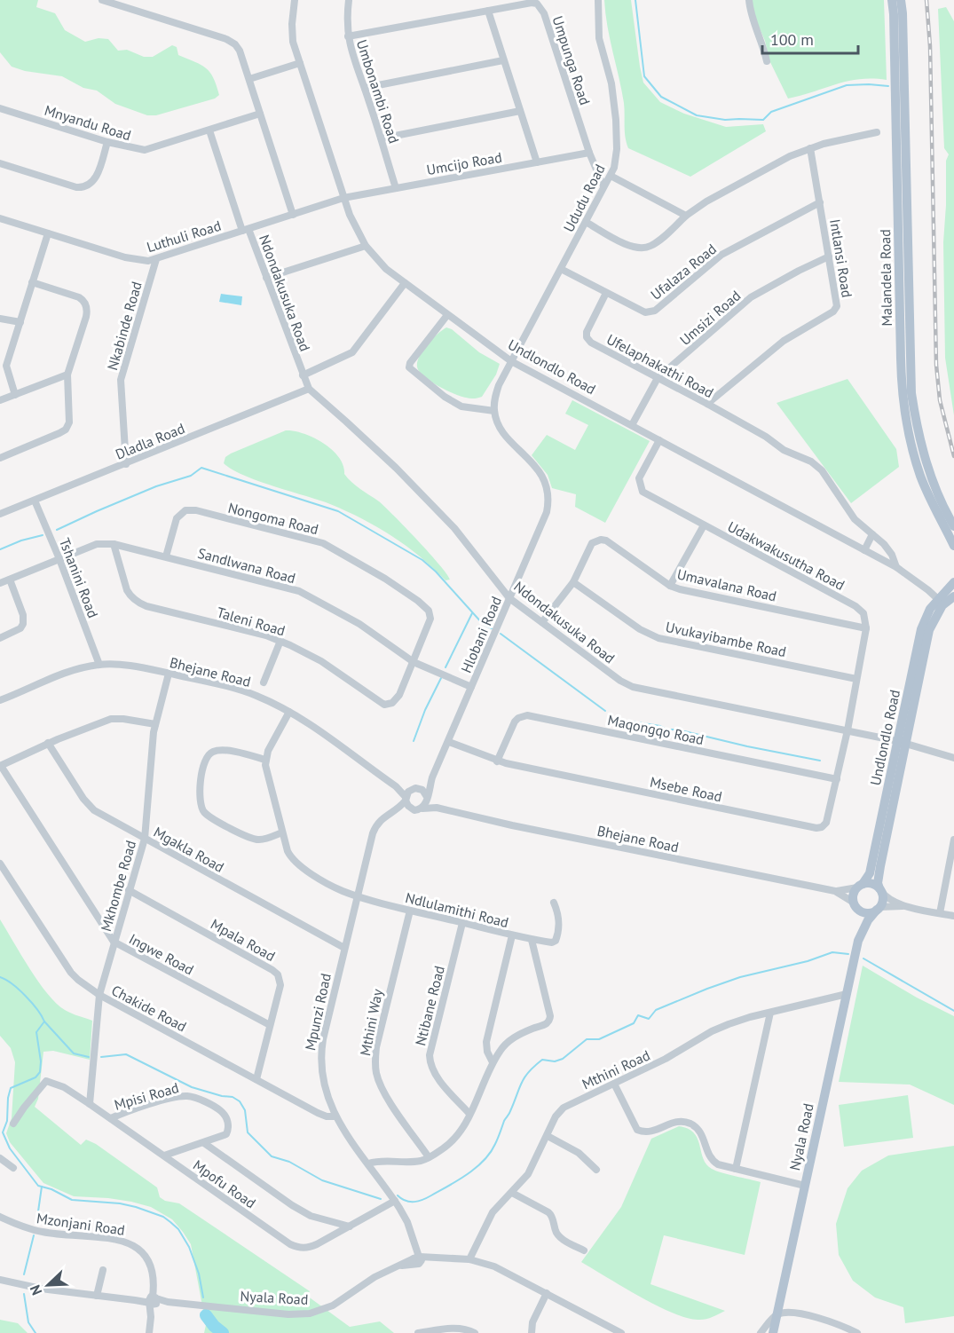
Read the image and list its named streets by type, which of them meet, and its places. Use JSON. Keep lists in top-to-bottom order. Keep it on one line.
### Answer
{"streets":{"main road":["Malandela Road","Undlondlo Road","Nyala Road"],"street":["Umpunga Road","Umbonambi Road","Mnyandu Road","Umcijo Road","Ududu Road","Luthuli Road","Intlansi Road","Ufalaza Road","Ndondakusuka Road","Umsizi Road","Nkabinde Road","Ufelaphakathi Road","Dladla Road","Nongoma Road","Udakwakusutha Road","Sandlwana Road","Tshanini Road","Umavalana Road","Taleni Road","Hlobani Road","Uvukayibambe Road","Bhejane Road","Maqongqo Road","Msebe Road","Mgakla Road","Mkhombe Road","Ndlulamithi Road","Mpala Road","Ingwe Road","Ntibane Road","Chakide Road","Mpunzi Road","Mthini Way","Mthini Road","Mpisi Road","Mpofu Road","Mzonjani Road"]},"crossings":[["Umpunga Road","Umbonambi Road"],["Umpunga Road","Umcijo Road"],["Umpunga Road","Ududu Road"],["Umbonambi Road","Umcijo Road"],["Mnyandu Road","Ndondakusuka Road"],["Umcijo Road","Luthuli Road"],["Umcijo Road","Undlondlo Road"],["Ududu Road","Ufalaza Road"],["Ududu Road","Undlondlo Road"],["Luthuli Road","Ndondakusuka Road"],["Luthuli Road","Nkabinde Road"],["Luthuli Road","Undlondlo Road"],["Intlansi Road","Ufalaza Road"],["Intlansi Road","Umsizi Road"],["Intlansi Road","Ufelaphakathi Road"],["Ufalaza Road","Ufelaphakathi Road"],["Ndondakusuka Road","Undlondlo Road"],["Ndondakusuka Road","Dladla Road"],["Ndondakusuka Road","Umavalana Road"],["Ndondakusuka Road","Hlobani Road"],["Ndondakusuka Road","Msebe Road"],["Umsizi Road","Ufelaphakathi Road"],["Umsizi Road","Undlondlo Road"],["Nkabinde Road","Dladla Road"],["Ufelaphakathi Road","Undlondlo Road"],["Undlondlo Road","Udakwakusutha Road"],["Undlondlo Road","Bhejane Road"],["Undlondlo Road","Nyala Road"],["Dladla Road","Tshanini Road"],["Nongoma Road","Sandlwana Road"],["Nongoma Road","Taleni Road"],["Udakwakusutha Road","Umavalana Road"],["Sandlwana Road","Tshanini Road"],["Sandlwana Road","Taleni Road"],["Sandlwana Road","Hlobani Road"],["Tshanini Road","Bhejane Road"],["Umavalana Road","Uvukayibambe Road"],["Hlobani Road","Bhejane Road"],["Hlobani Road","Msebe Road"],["Hlobani Road","Mpunzi Road"],["Bhejane Road","Mkhombe Road"],["Bhejane Road","Mpunzi Road"],["Bhejane Road","Nyala Road"],["Maqongqo Road","Msebe Road"],["Mgakla Road","Mkhombe Road"],["Mgakla Road","Mpunzi Road"],["Mkhombe Road","Mpala Road"],["Mkhombe Road","Ingwe Road"],["Mkhombe Road","Chakide Road"],["Mkhombe Road","Mpofu Road"],["Ndlulamithi Road","Ntibane Road"],["Ndlulamithi Road","Mpunzi Road"],["Ndlulamithi Road","Mthini Way"],["Mpala Road","Ingwe Road"],["Mpala Road","Chakide Road"],["Chakide Road","Mpunzi Road"],["Mpunzi Road","Nyala Road"],["Mpunzi Road","Mpofu Road"],["Mthini Road","Nyala Road"],["Mpisi Road","Mpofu Road"],["Nyala Road","Mzonjani Road"]],"scale_bar":"100 m","north":"bottom left"}
